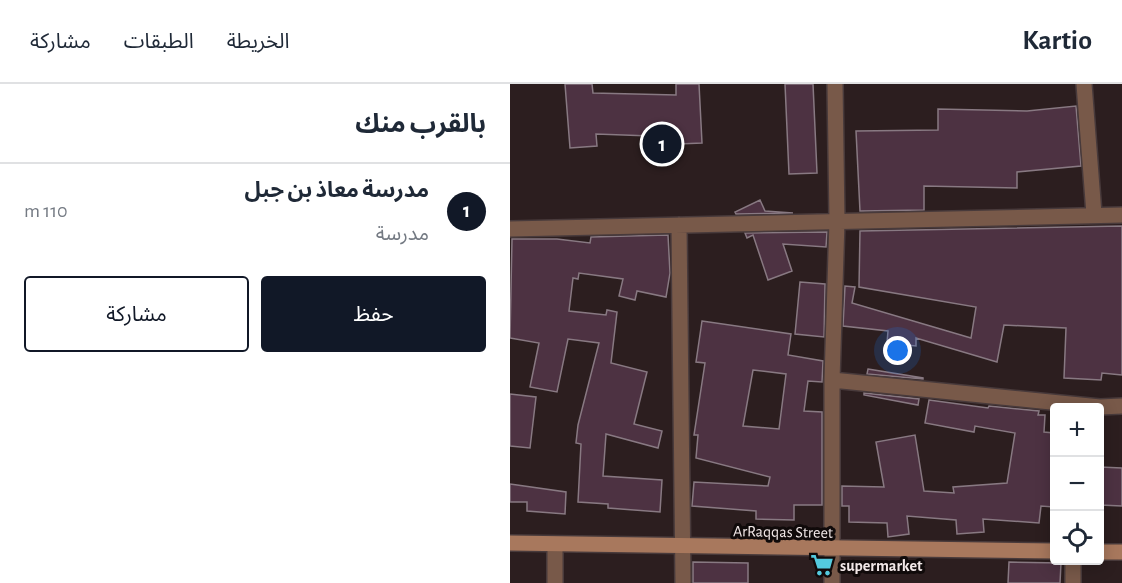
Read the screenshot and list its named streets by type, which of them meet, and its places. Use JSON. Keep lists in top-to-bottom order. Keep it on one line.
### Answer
{"streets":{"street":["ArRaqqas Street"]},"places":{"supermarket":["supermarket"]},"page":{"header":"Kartio","nav":["الخريطة","الطبقات","مشاركة"],"heading":"بالقرب منك","pins":"1","list":[{"mark":"1","name":"مدرسة معاذ بن جبل","note":"مدرسة","value":"110 m"}],"buttons":["حفظ","مشاركة"],"map_buttons":["+","−"]}}
